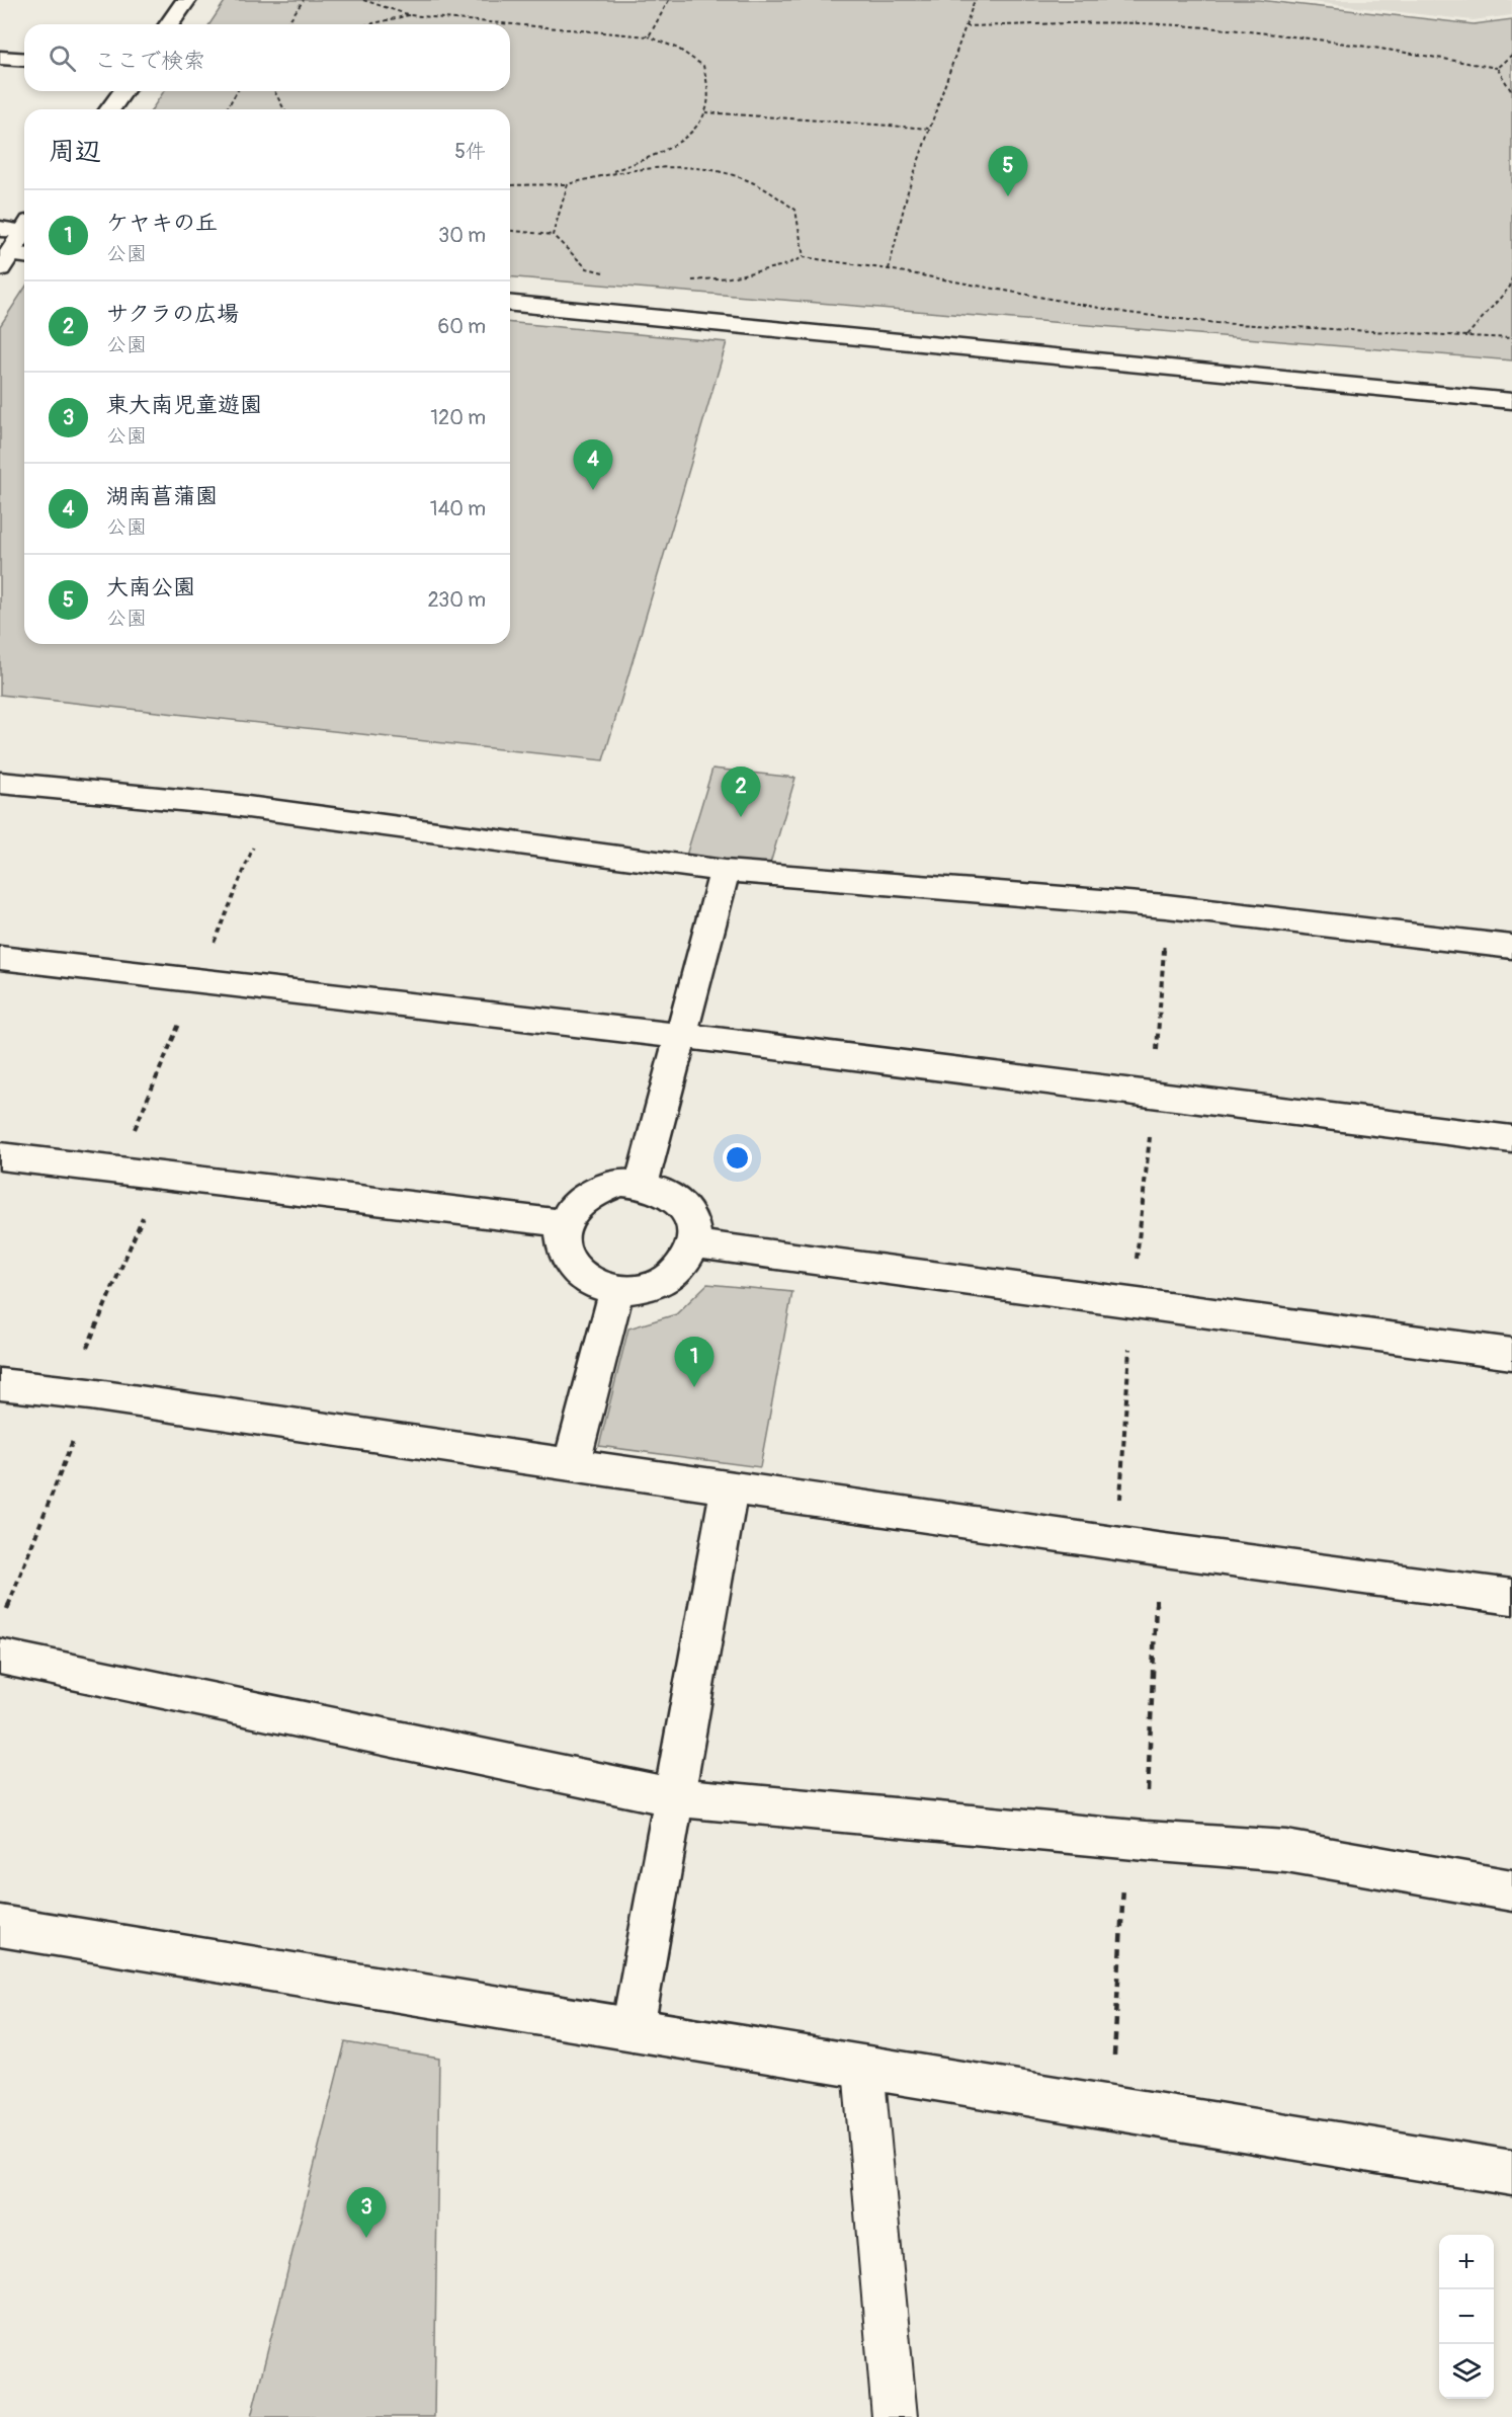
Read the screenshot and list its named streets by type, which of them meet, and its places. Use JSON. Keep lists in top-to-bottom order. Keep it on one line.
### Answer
{"page":{"search":"ここで検索","heading":["周辺","5件"],"pins":["5","4","2","1","3"],"list":[{"mark":"1","name":"ケヤキの丘","note":"公園","value":"30 m"},{"mark":"2","name":"サクラの広場","note":"公園","value":"60 m"},{"mark":"3","name":"東大南児童遊園","note":"公園","value":"120 m"},{"mark":"4","name":"湖南菖蒲園","note":"公園","value":"140 m"},{"mark":"5","name":"大南公園","note":"公園","value":"230 m"}],"map_buttons":["+","−"]}}
